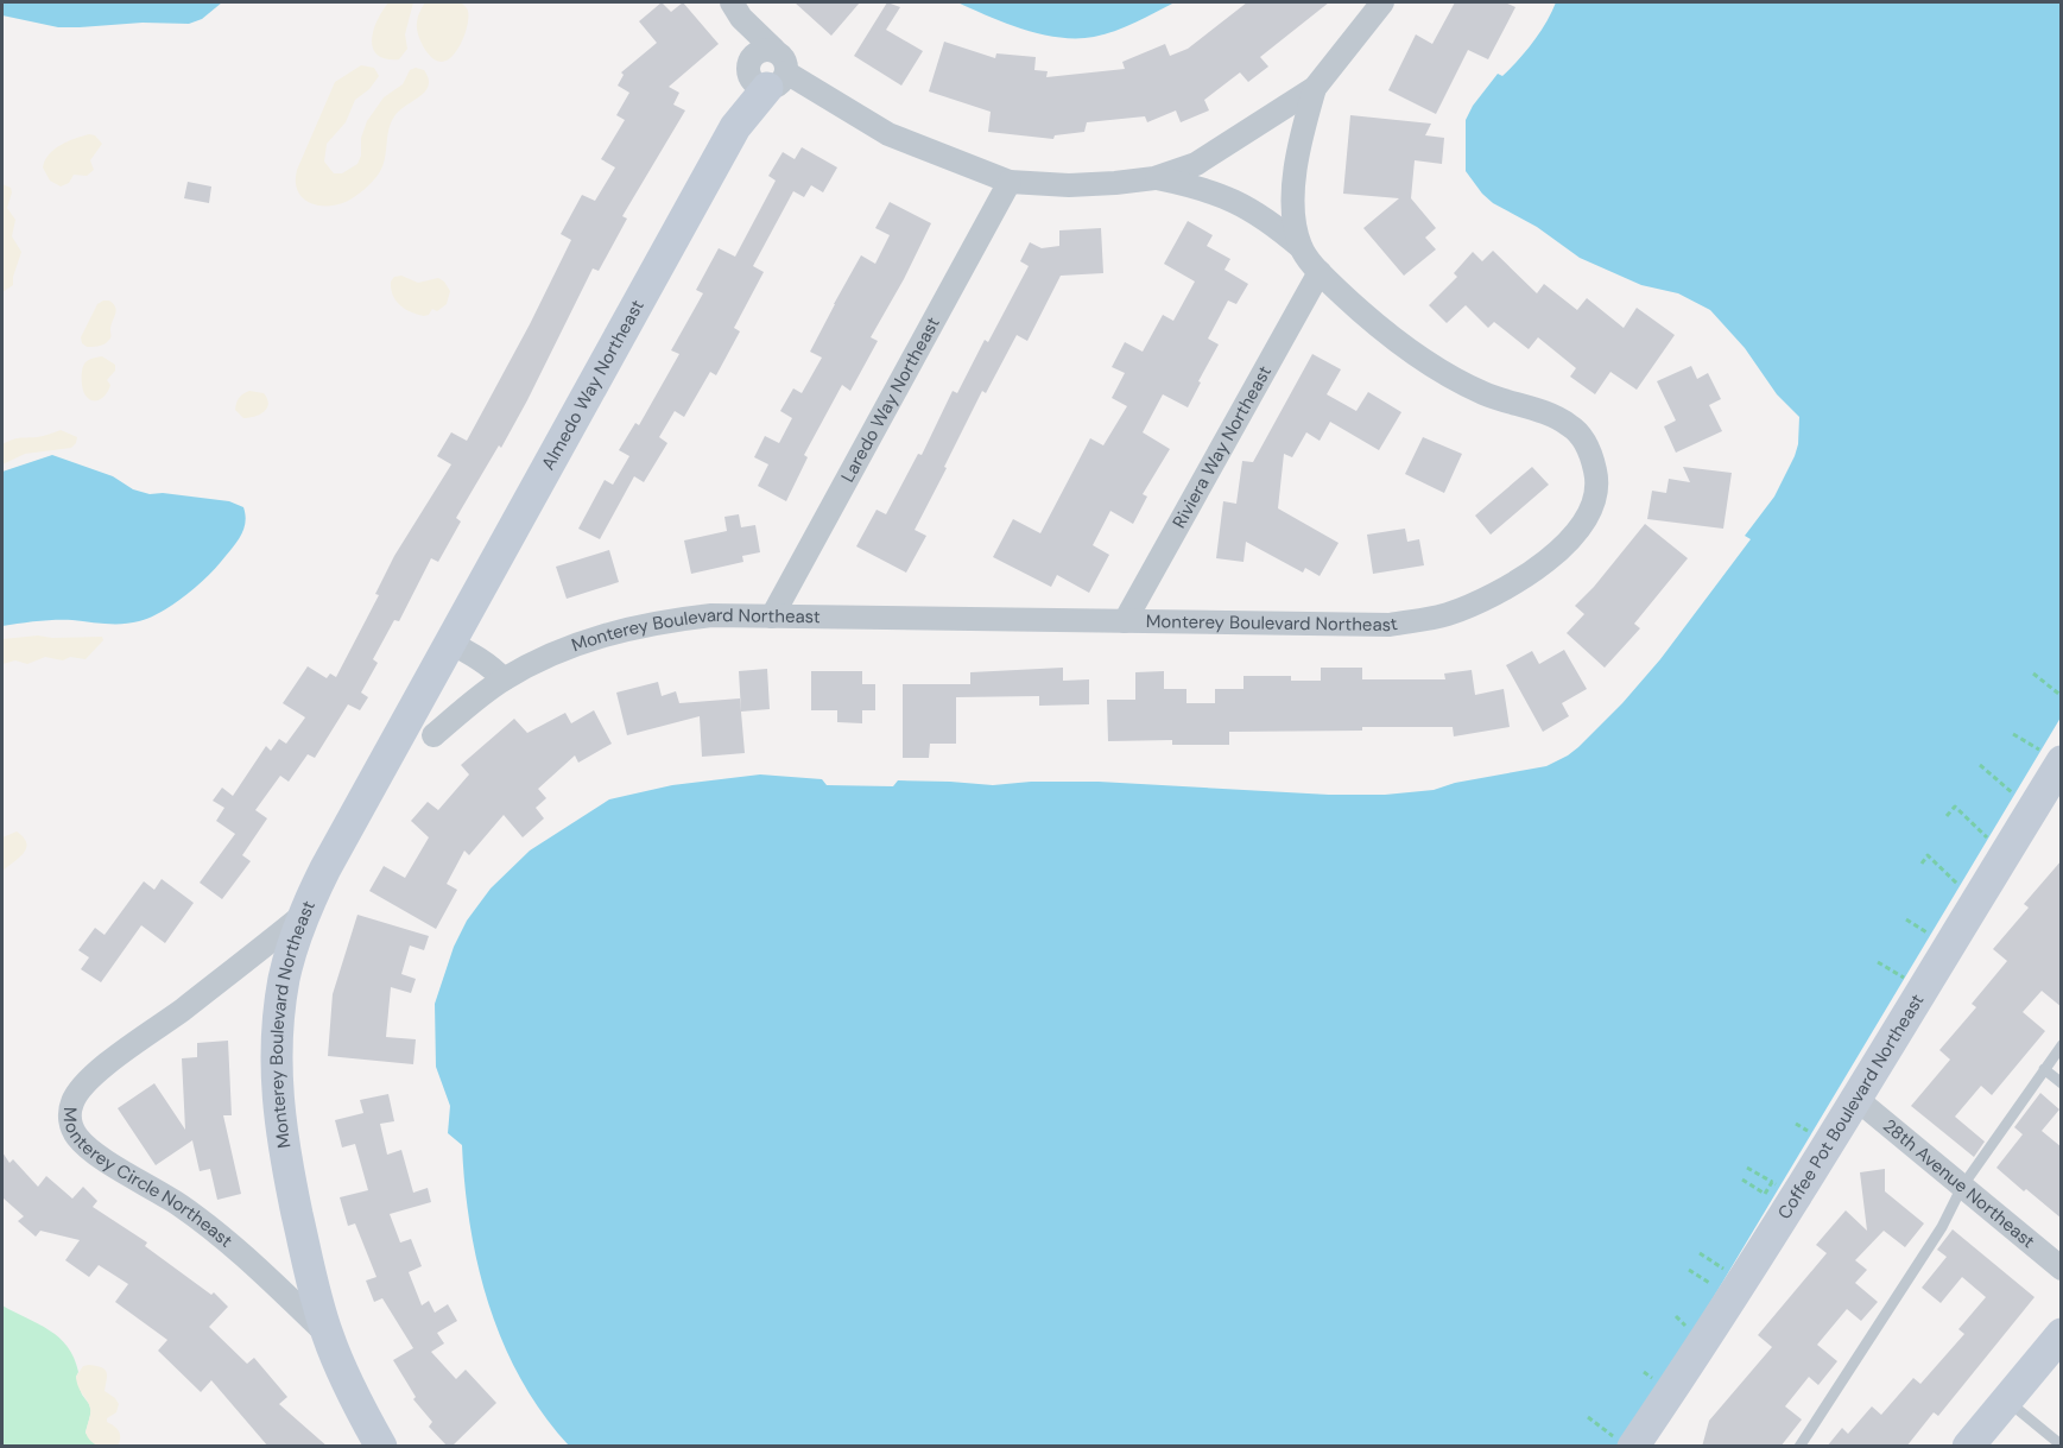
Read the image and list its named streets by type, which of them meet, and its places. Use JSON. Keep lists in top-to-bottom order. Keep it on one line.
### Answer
{"streets":{"street":["Almedo Way Northeast","Laredo Way Northeast","Riviera Way Northeast","Monterey Boulevard Northeast","Coffee Pot Boulevard Northeast","Monterey Circle Northeast","28th Avenue Northeast"]},"crossings":[["Almedo Way Northeast","Monterey Boulevard Northeast"],["Laredo Way Northeast","Monterey Boulevard Northeast"],["Riviera Way Northeast","Monterey Boulevard Northeast"],["Monterey Boulevard Northeast","Monterey Circle Northeast"],["Coffee Pot Boulevard Northeast","28th Avenue Northeast"]]}
